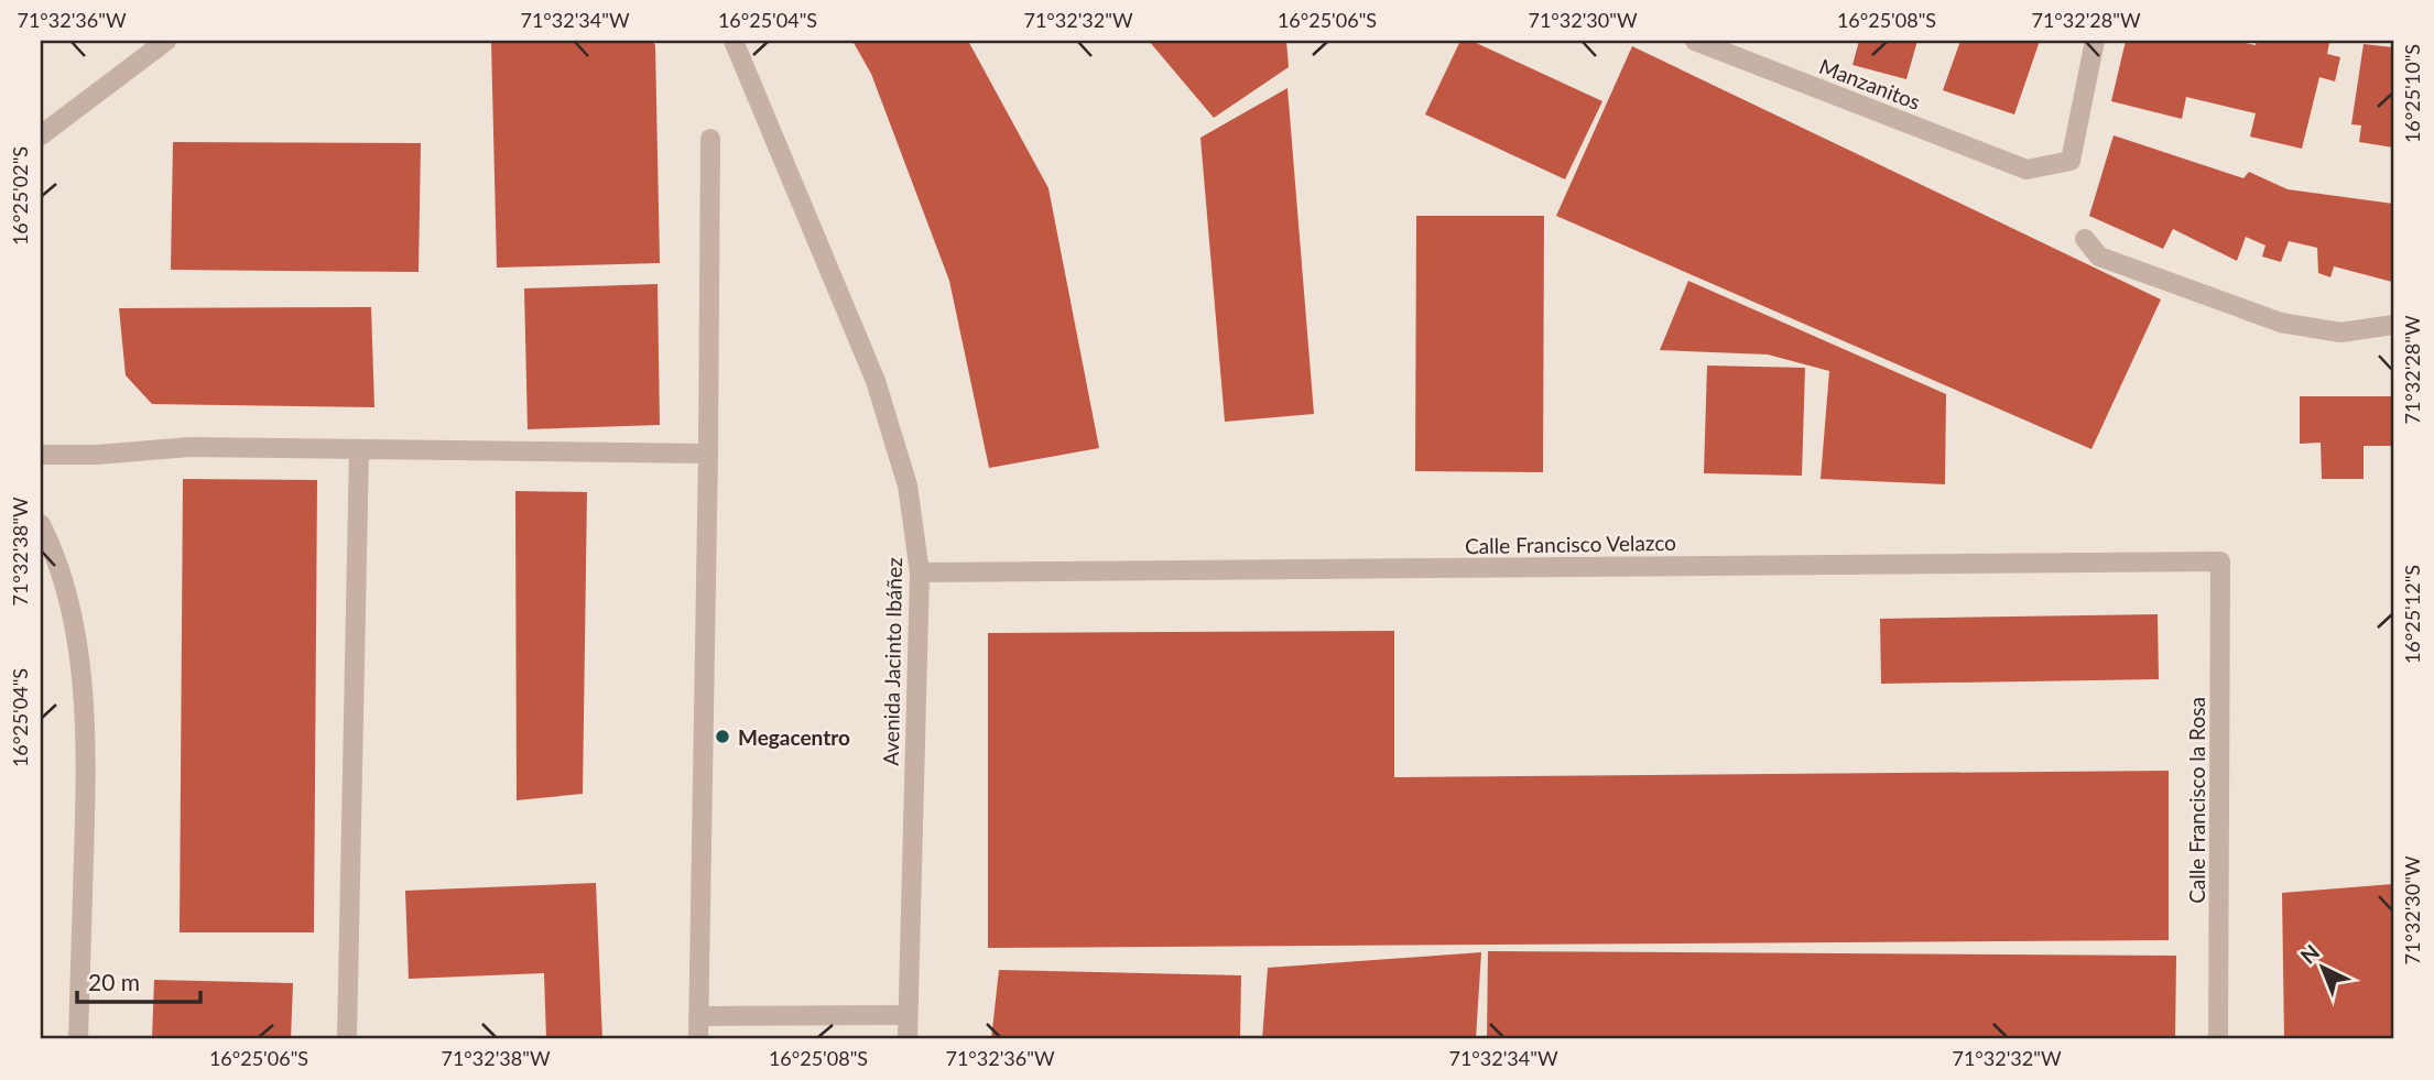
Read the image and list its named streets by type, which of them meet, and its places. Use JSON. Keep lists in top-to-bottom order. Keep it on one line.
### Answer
{"streets":{"street":["Manzanitos","Calle Francisco Velazco","Avenida Jacinto Ibáñez","Calle Francisco la Rosa"]},"crossings":[["Calle Francisco Velazco","Avenida Jacinto Ibáñez"],["Calle Francisco Velazco","Calle Francisco la Rosa"]],"places":["Megacentro"],"scale_bar":"20 m","north":"top left","coordinates":["71°32'36\"W","71°32'34\"W","16°25'04\"S","71°32'32\"W","16°25'06\"S","71°32'30\"W","16°25'08\"S","71°32'28\"W","16°25'10\"S","16°25'02\"S","71°32'38\"W","16°25'12\"S"]}
